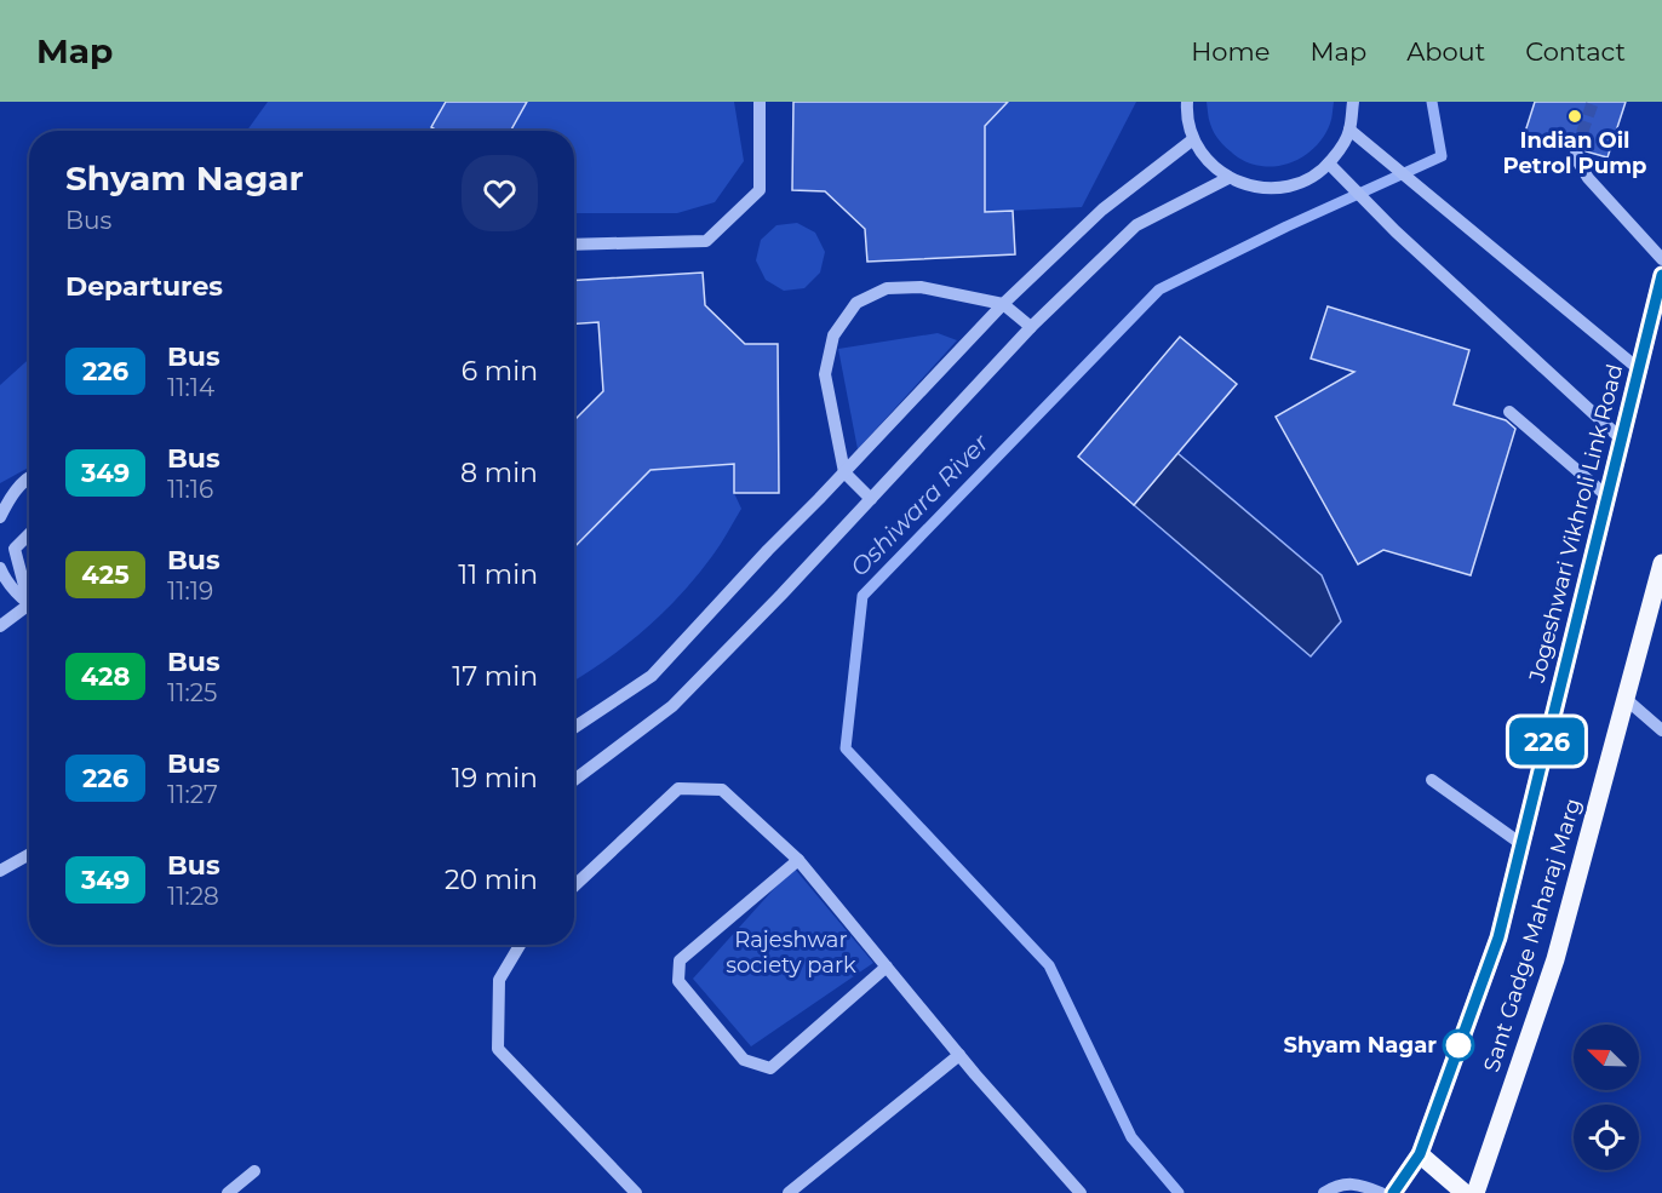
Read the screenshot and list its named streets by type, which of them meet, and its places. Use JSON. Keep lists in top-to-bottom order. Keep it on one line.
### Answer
{"streets":{"main road":["Jogeshwari Vikhroli Link Road","Sant Gadge Maharaj Marg"]},"water":["Oshiwara River"],"parks":["Rajeshwar society park"],"places":["Indian Oil Petrol Pump","Shyam Nagar"],"lines":["bus line 226"],"north":"top left","page":{"header":"Map","nav":["Home","Map","About","Contact"],"on_map":"226","heading":[["Shyam Nagar","Bus"],"Departures"],"list":[{"mark":"226","name":"Bus","note":"11:14","value":"6 min"},{"mark":"349","name":"Bus","note":"11:16","value":"8 min"},{"mark":"425","name":"Bus","note":"11:19","value":"11 min"},{"mark":"428","name":"Bus","note":"11:25","value":"17 min"},{"mark":"226","name":"Bus","note":"11:27","value":"19 min"},{"mark":"349","name":"Bus","note":"11:28","value":"20 min"}]}}
